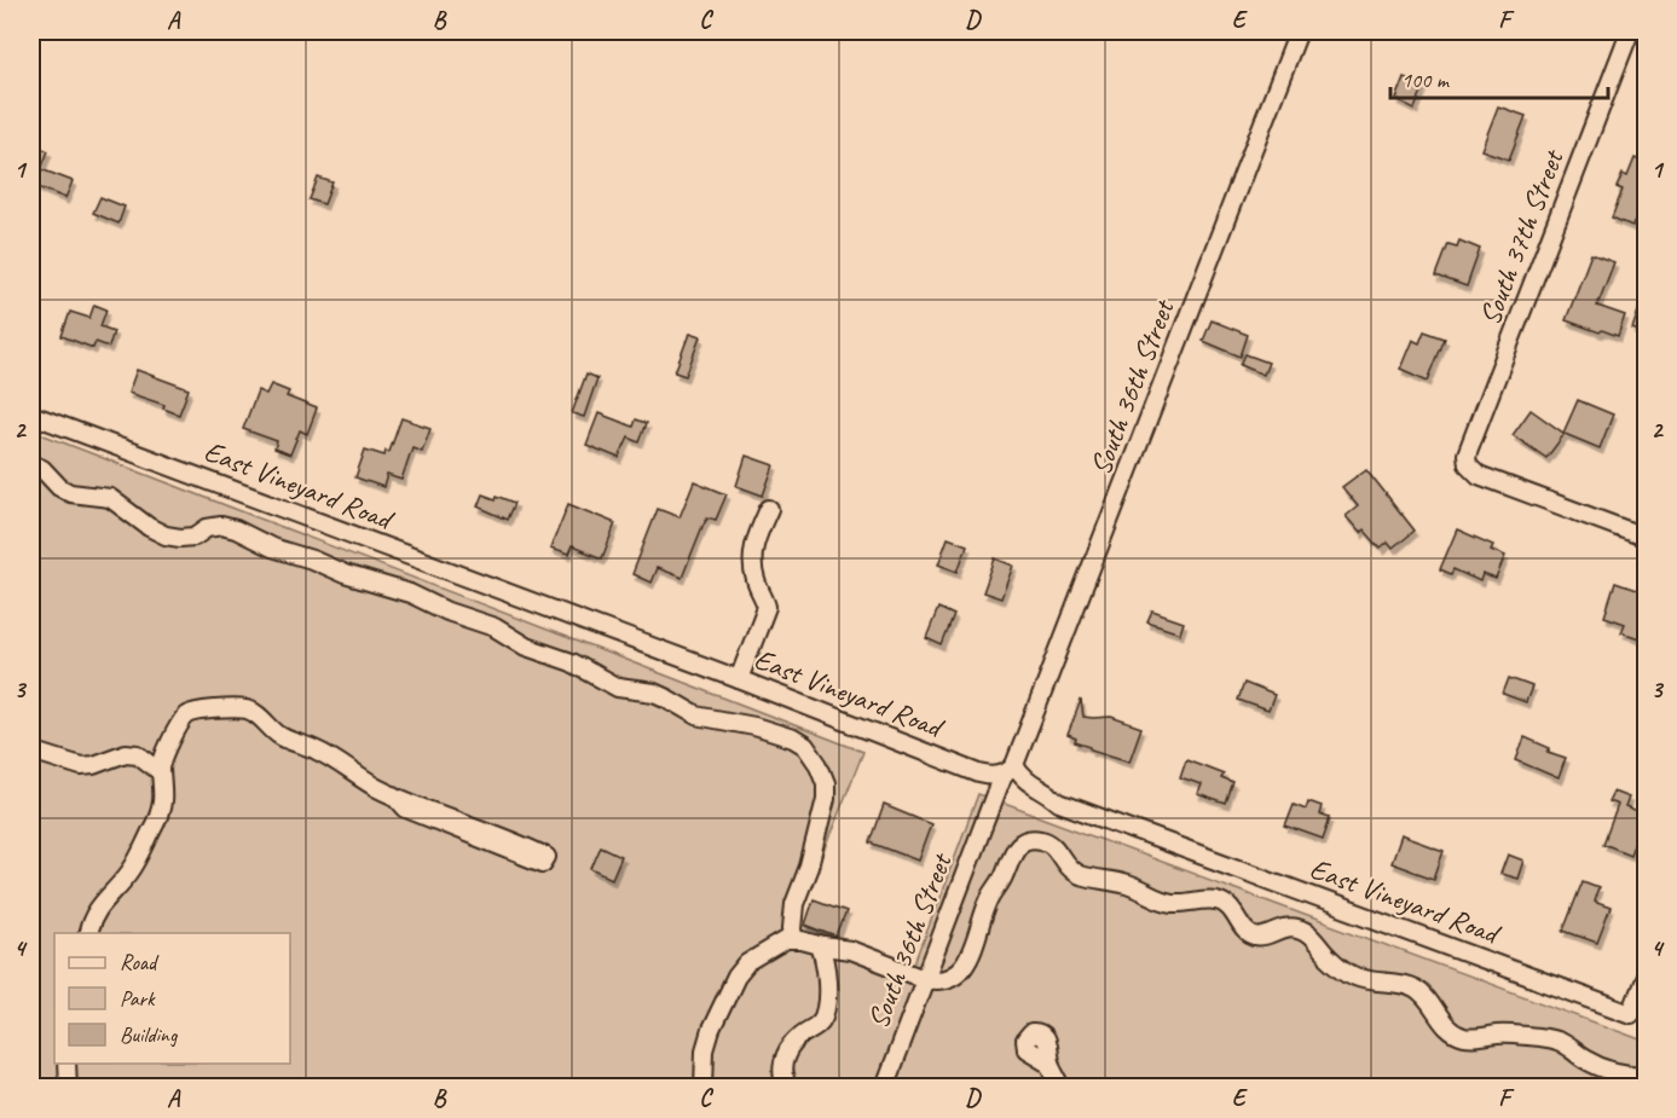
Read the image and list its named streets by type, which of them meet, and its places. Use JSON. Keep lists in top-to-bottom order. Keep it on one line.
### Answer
{"streets":{"street":["South 37th Street","South 36th Street","East Vineyard Road"]},"crossings":[["South 36th Street","East Vineyard Road"]],"legend":["Road","Park","Building"],"scale_bar":"100 m","grid":{"columns":["A","B","C","D","E","F"],"rows":["1","2","3","4"]}}
